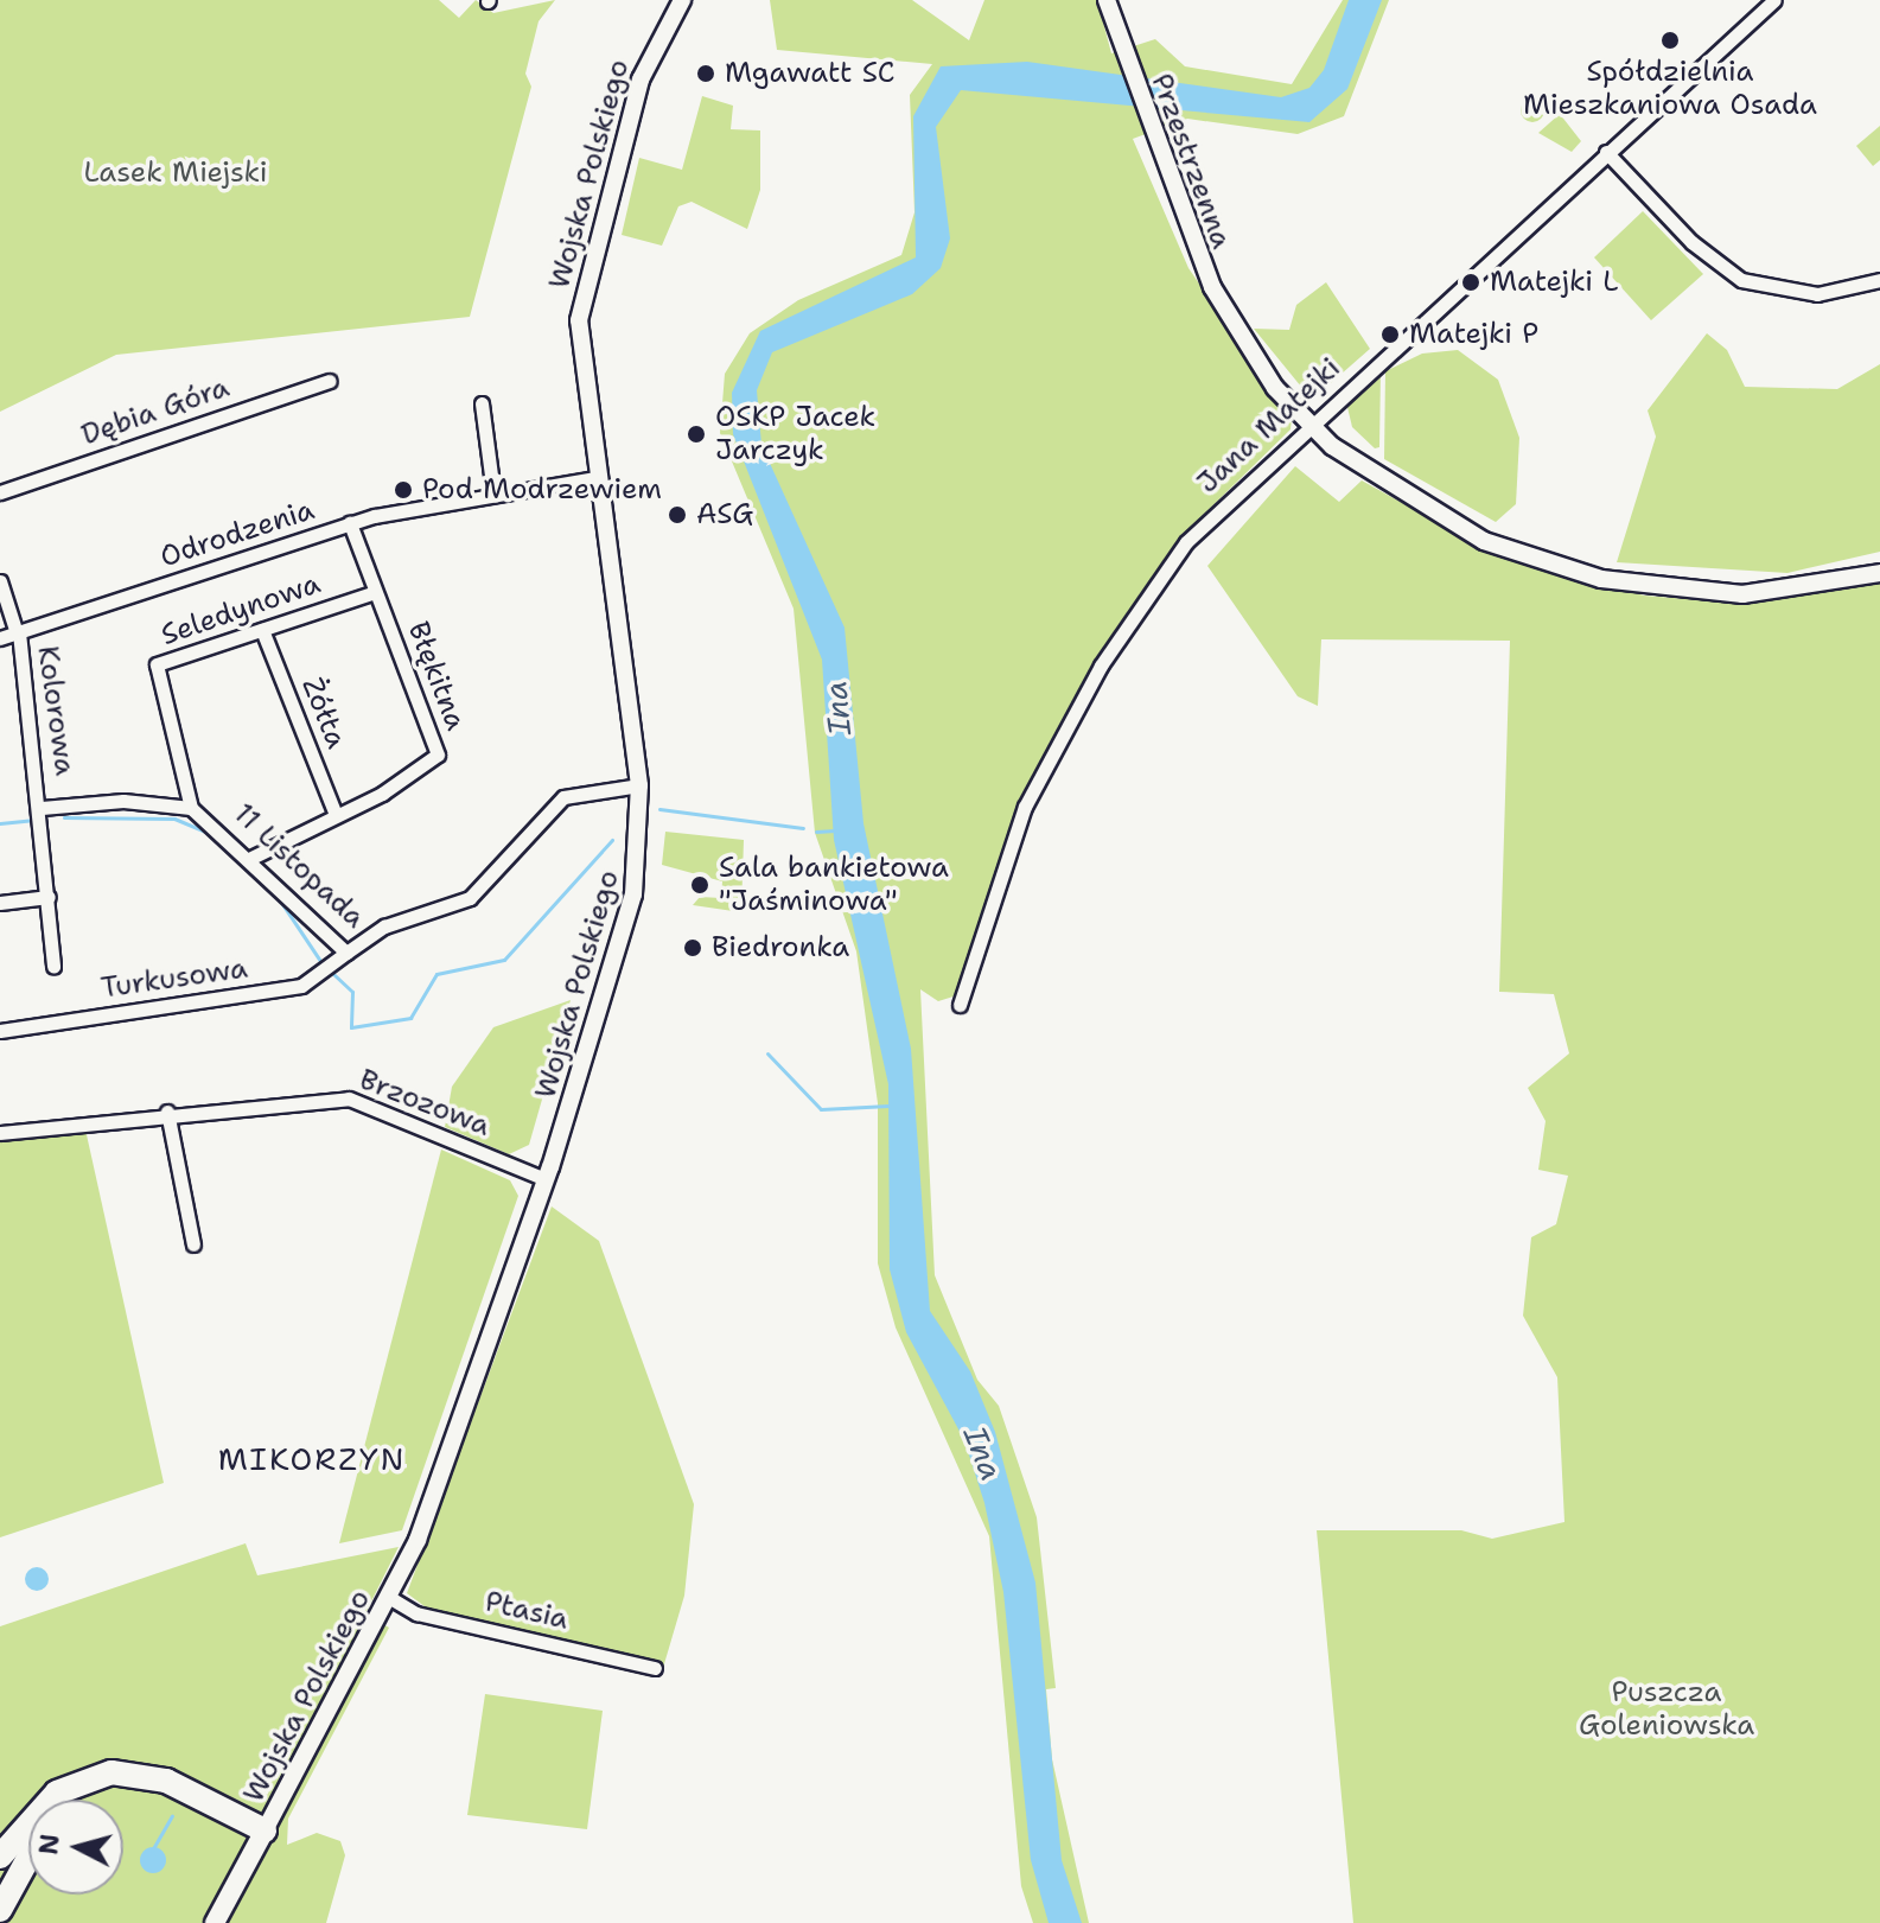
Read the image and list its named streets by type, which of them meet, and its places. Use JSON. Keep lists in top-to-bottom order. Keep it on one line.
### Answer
{"streets":{"street":["Przestrzenna","Wojska Polskiego","Dębia Góra","Jana Matejki","Odrodzenia","Seledynowa","Błękitna","Kolorowa","Żółta","11 Listopada","Turkusowa","Brzozowa","Ptasia"]},"crossings":[["Przestrzenna","Jana Matejki"],["Wojska Polskiego","Odrodzenia"],["Wojska Polskiego","11 Listopada"],["Wojska Polskiego","Brzozowa"],["Wojska Polskiego","Ptasia"],["Odrodzenia","Błękitna"],["Odrodzenia","Kolorowa"],["Seledynowa","Błękitna"],["Seledynowa","Żółta"],["Seledynowa","11 Listopada"],["Błękitna","Żółta"],["Błękitna","11 Listopada"],["Kolorowa","11 Listopada"],["11 Listopada","Turkusowa"]],"districts":["MIKORZYN"],"water":["Ina"],"parks":["Lasek Miejski","Puszcza Goleniowska"],"places":["Spółdzielnia Mieszkaniowa Osada","Mgawatt SC","Matejki L","Matejki P","OSKP Jacek Jarczyk","Pod Modrzewiem","ASG","Sala bankietowa \"Jaśminowa\"","Biedronka"],"north":"left"}
